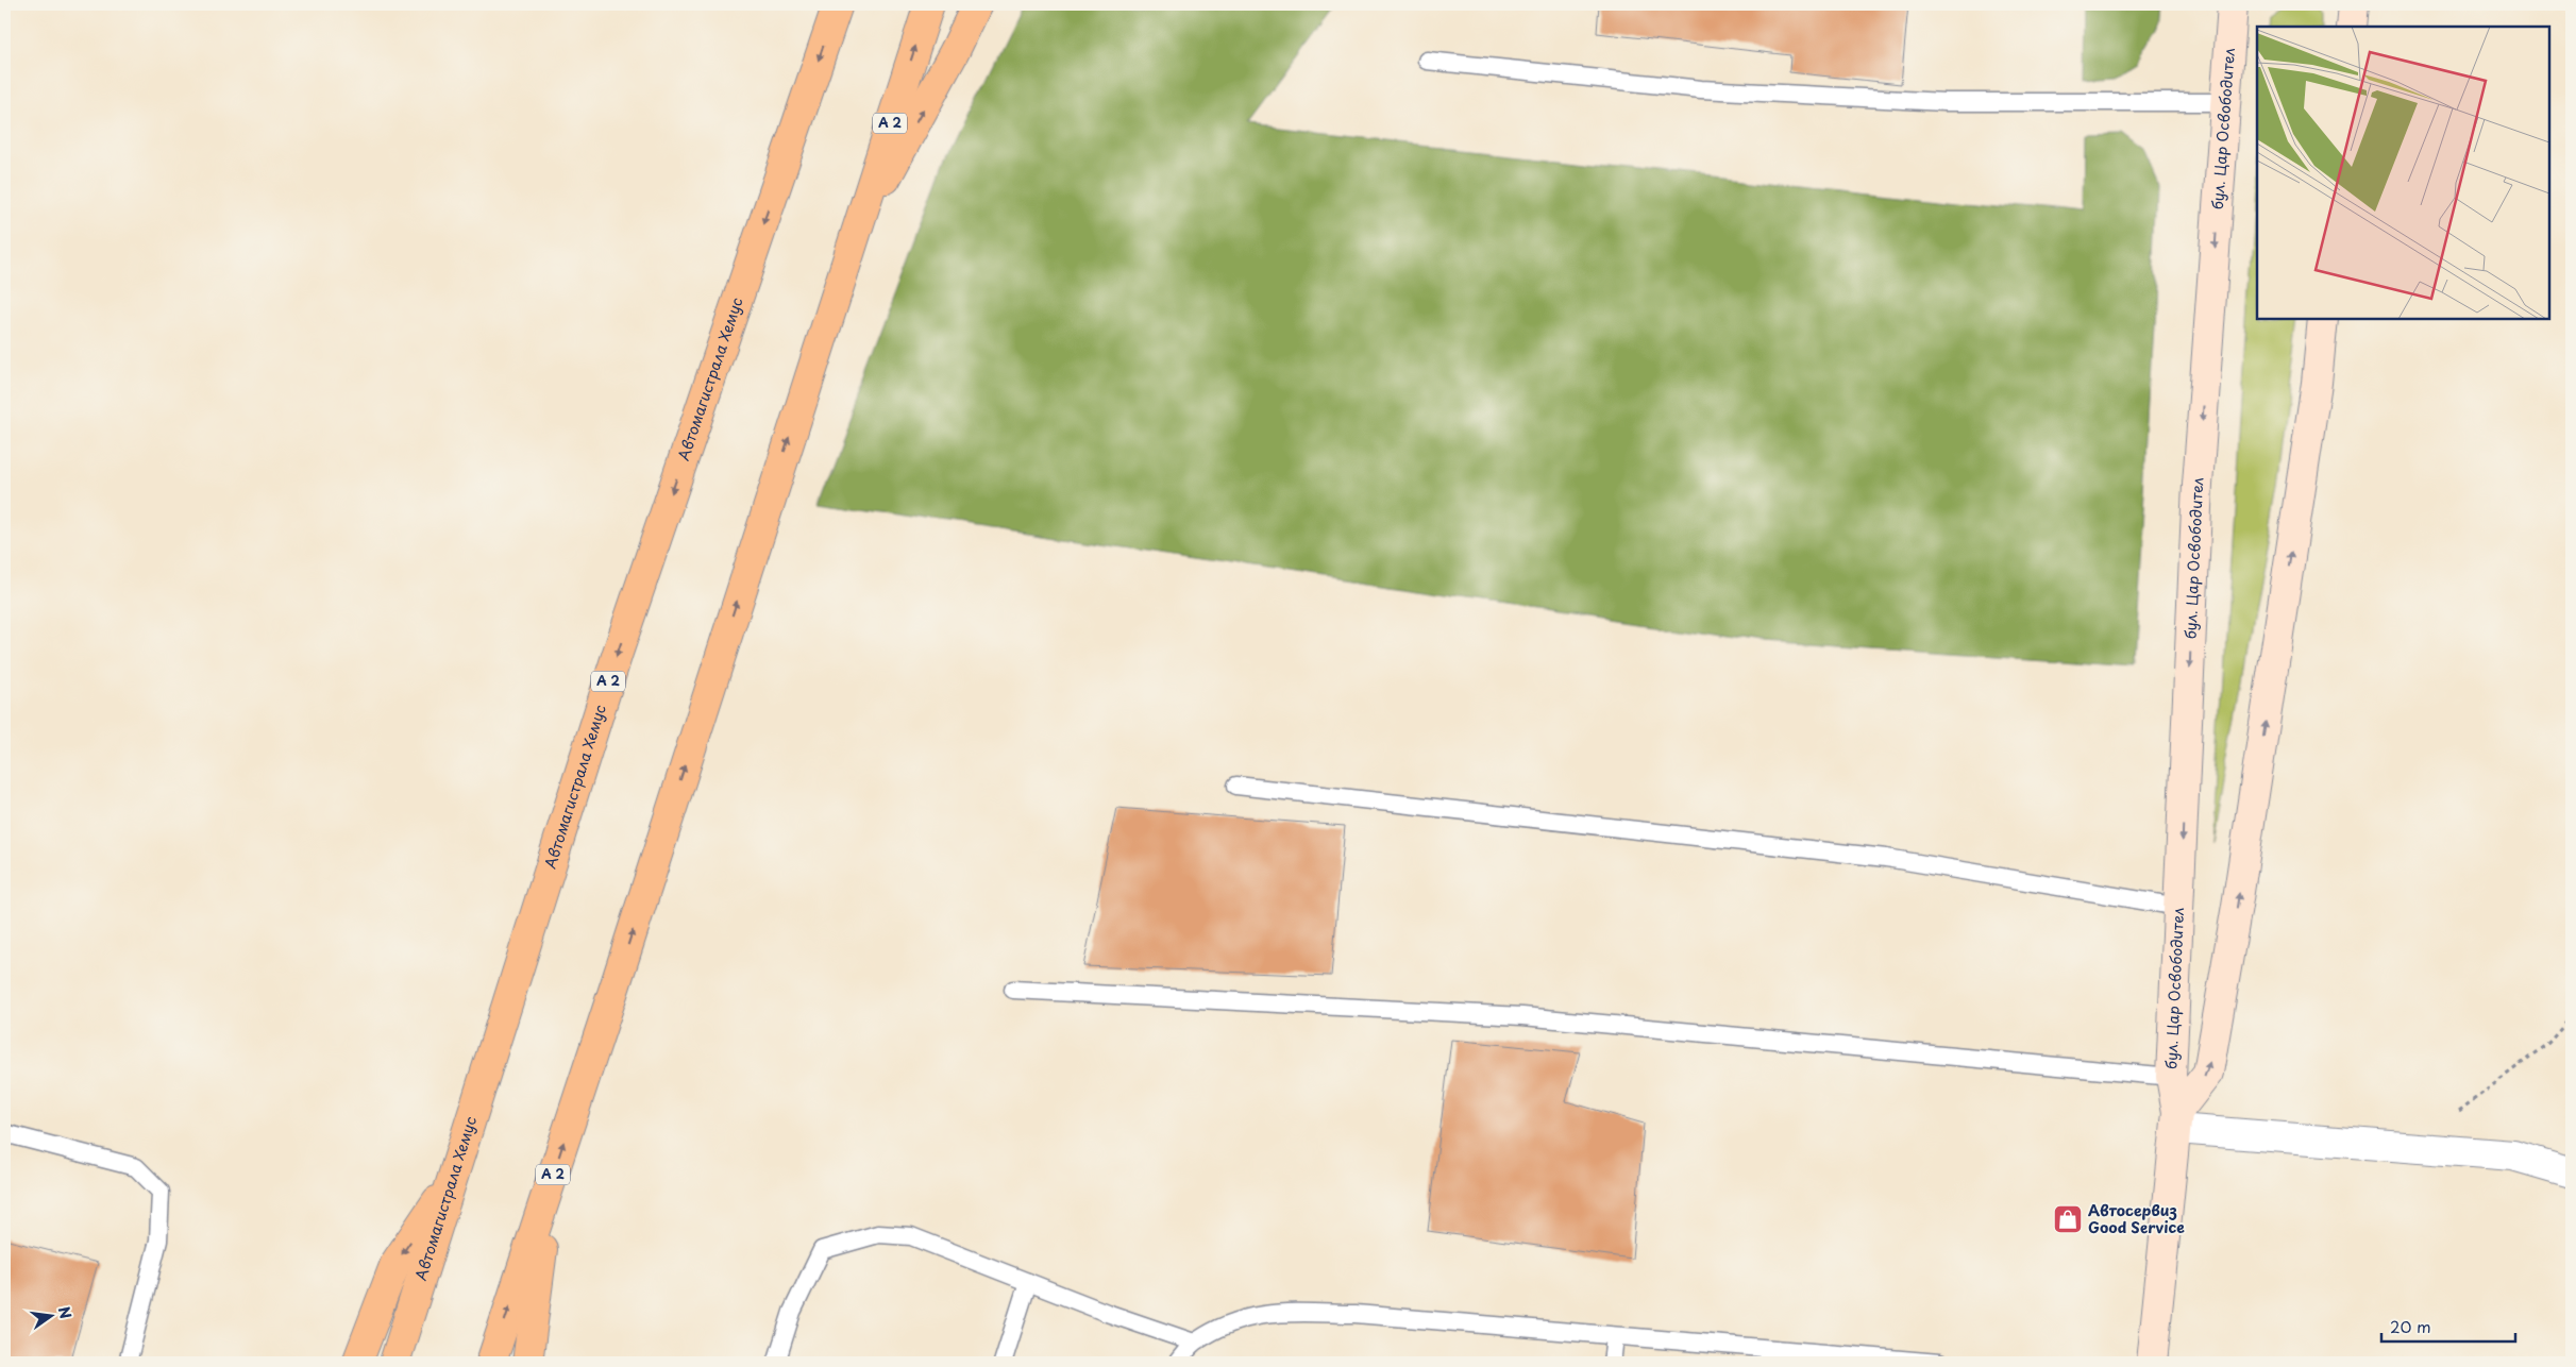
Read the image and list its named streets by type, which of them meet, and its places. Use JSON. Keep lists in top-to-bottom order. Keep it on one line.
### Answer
{"streets":{"highway":["A 2","Автомагистрала Хемус"],"main road":["бул. Цар Освободител"]},"places":{"shop":["Автосервиз Good Service"]},"scale_bar":"20 m","north":"right"}
